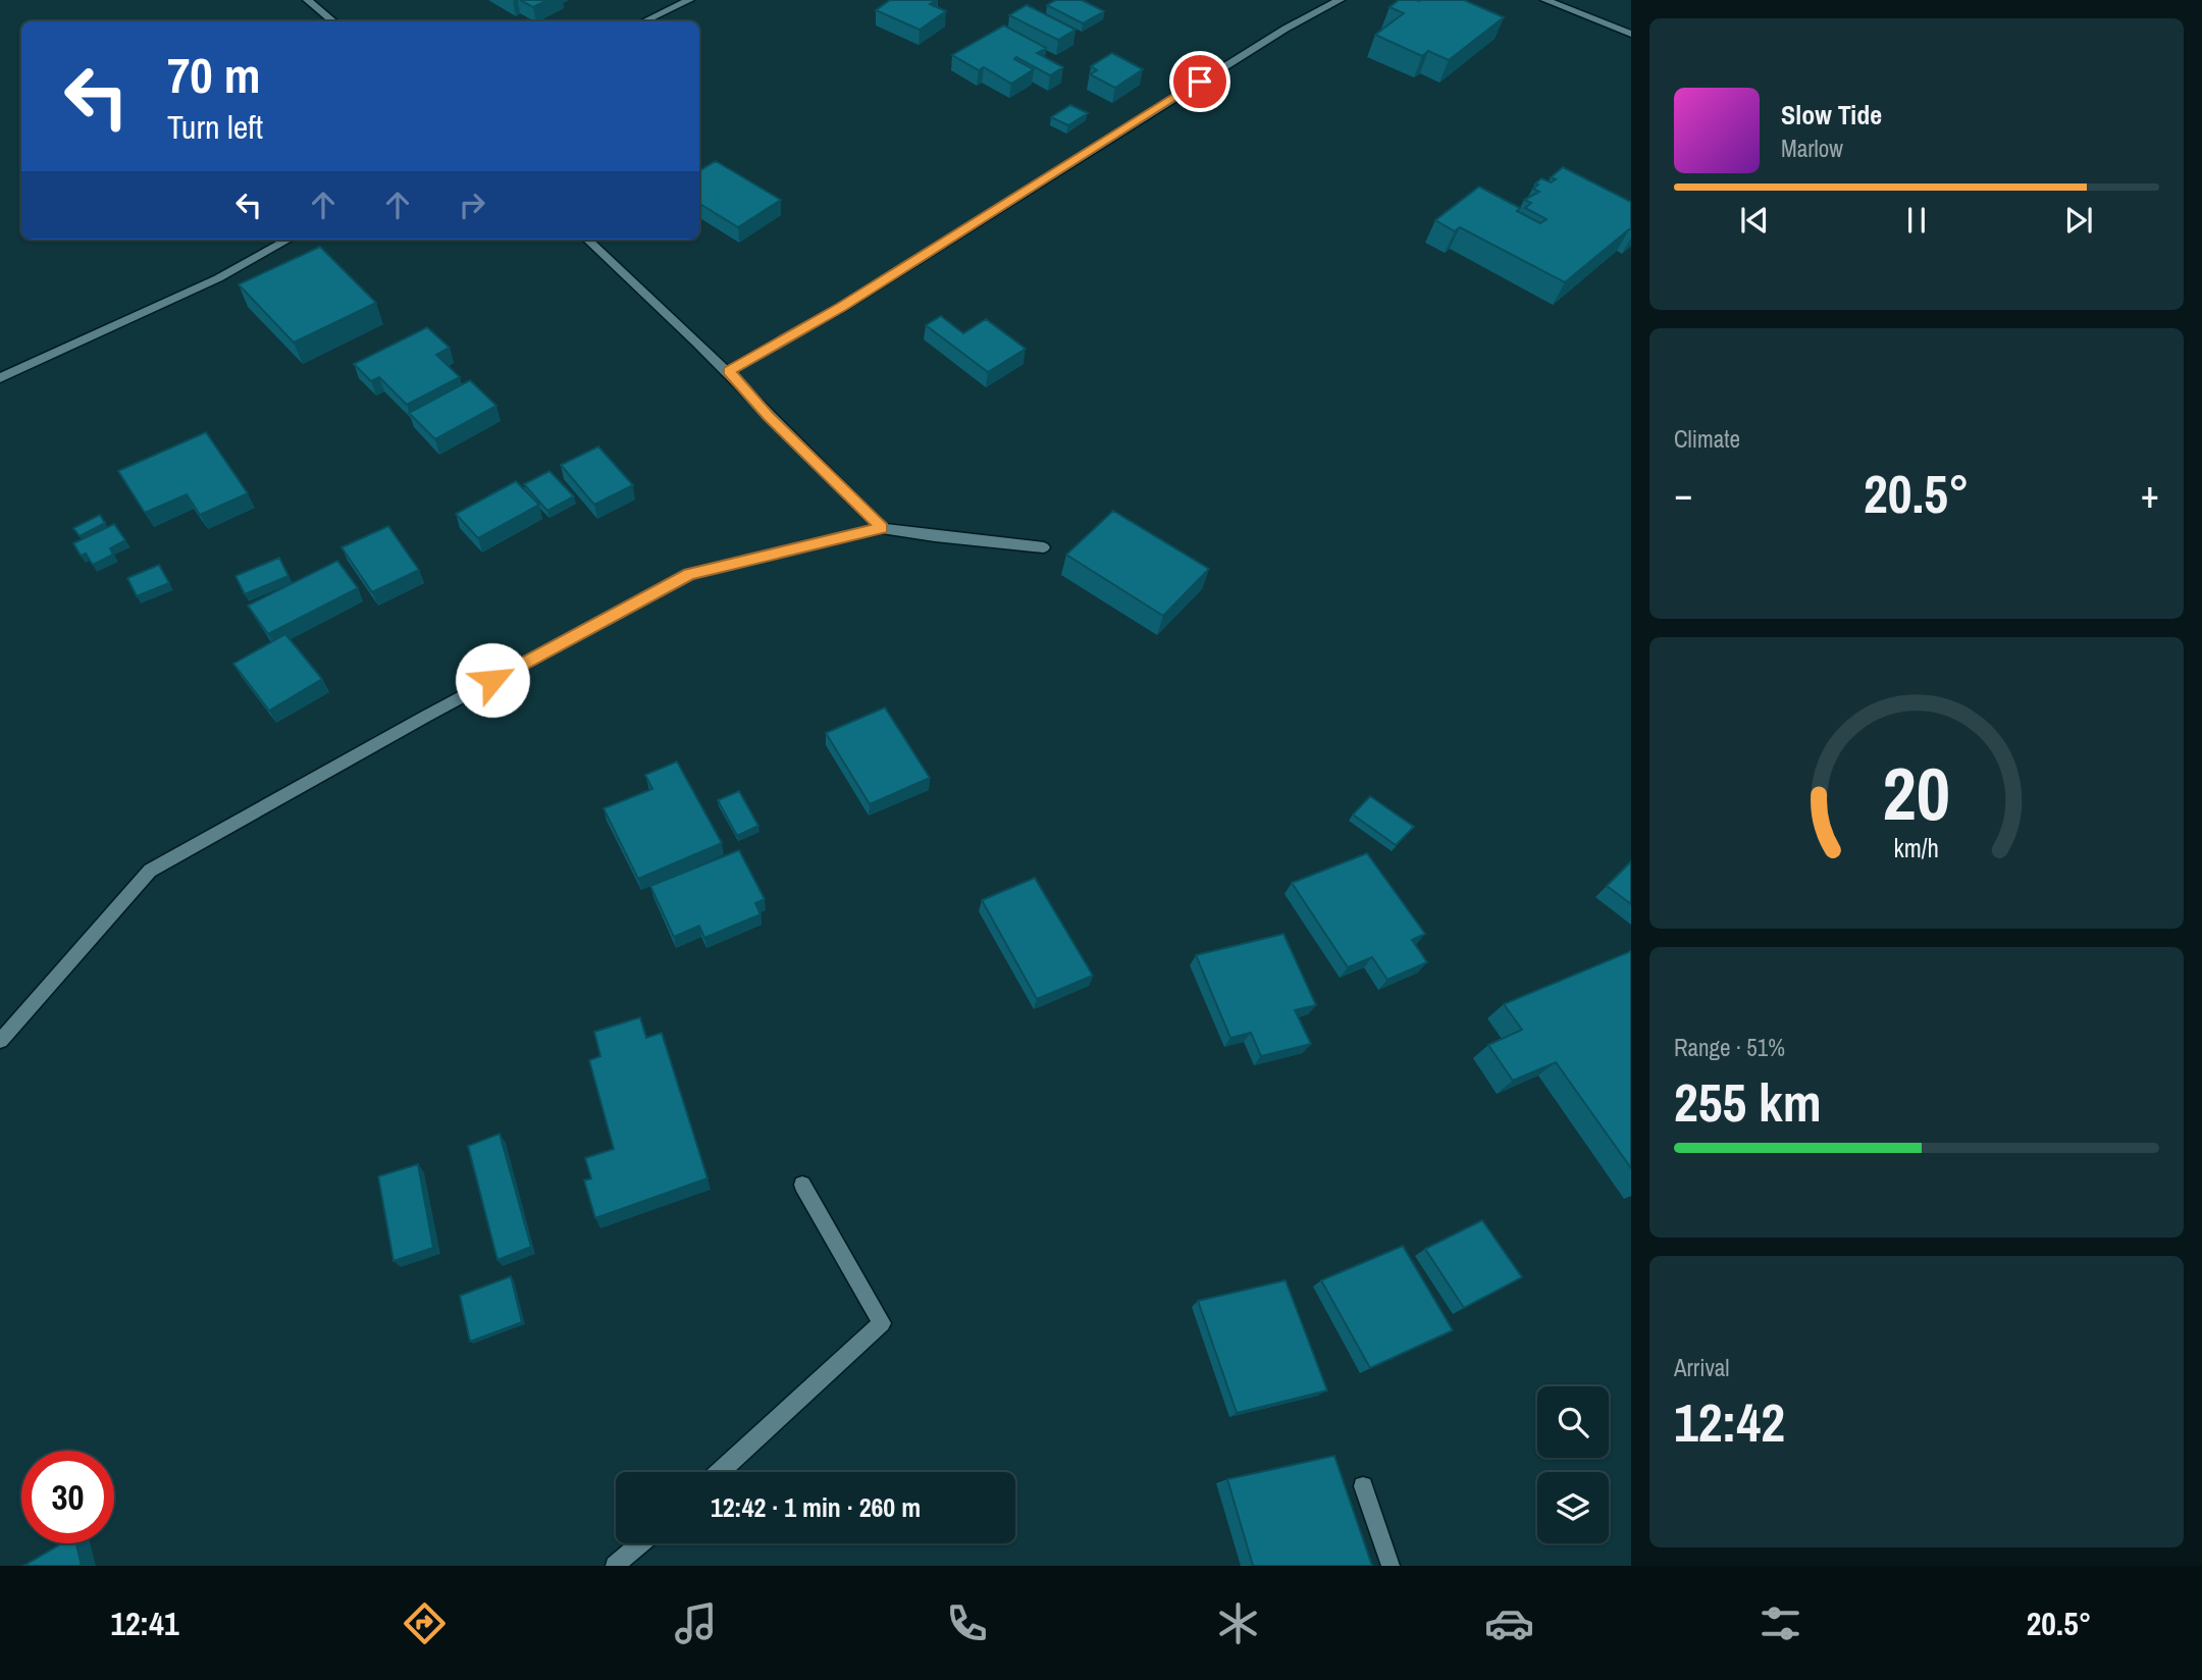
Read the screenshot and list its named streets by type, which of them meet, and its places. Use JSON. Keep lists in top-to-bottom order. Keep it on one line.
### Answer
{"page":{"turn":["70 m","Turn left"],"song":["Slow Tide","Marlow"],"tile":["Climate",["Range · 51%","255 km"],["Arrival","12:42"]],"heat":["−","20.5°","+"],"limit":"30","trip":"12:42 · 1 min · 260 m","tabs":["12:41","20.5°"],"gauge":["20","km/h"]}}
